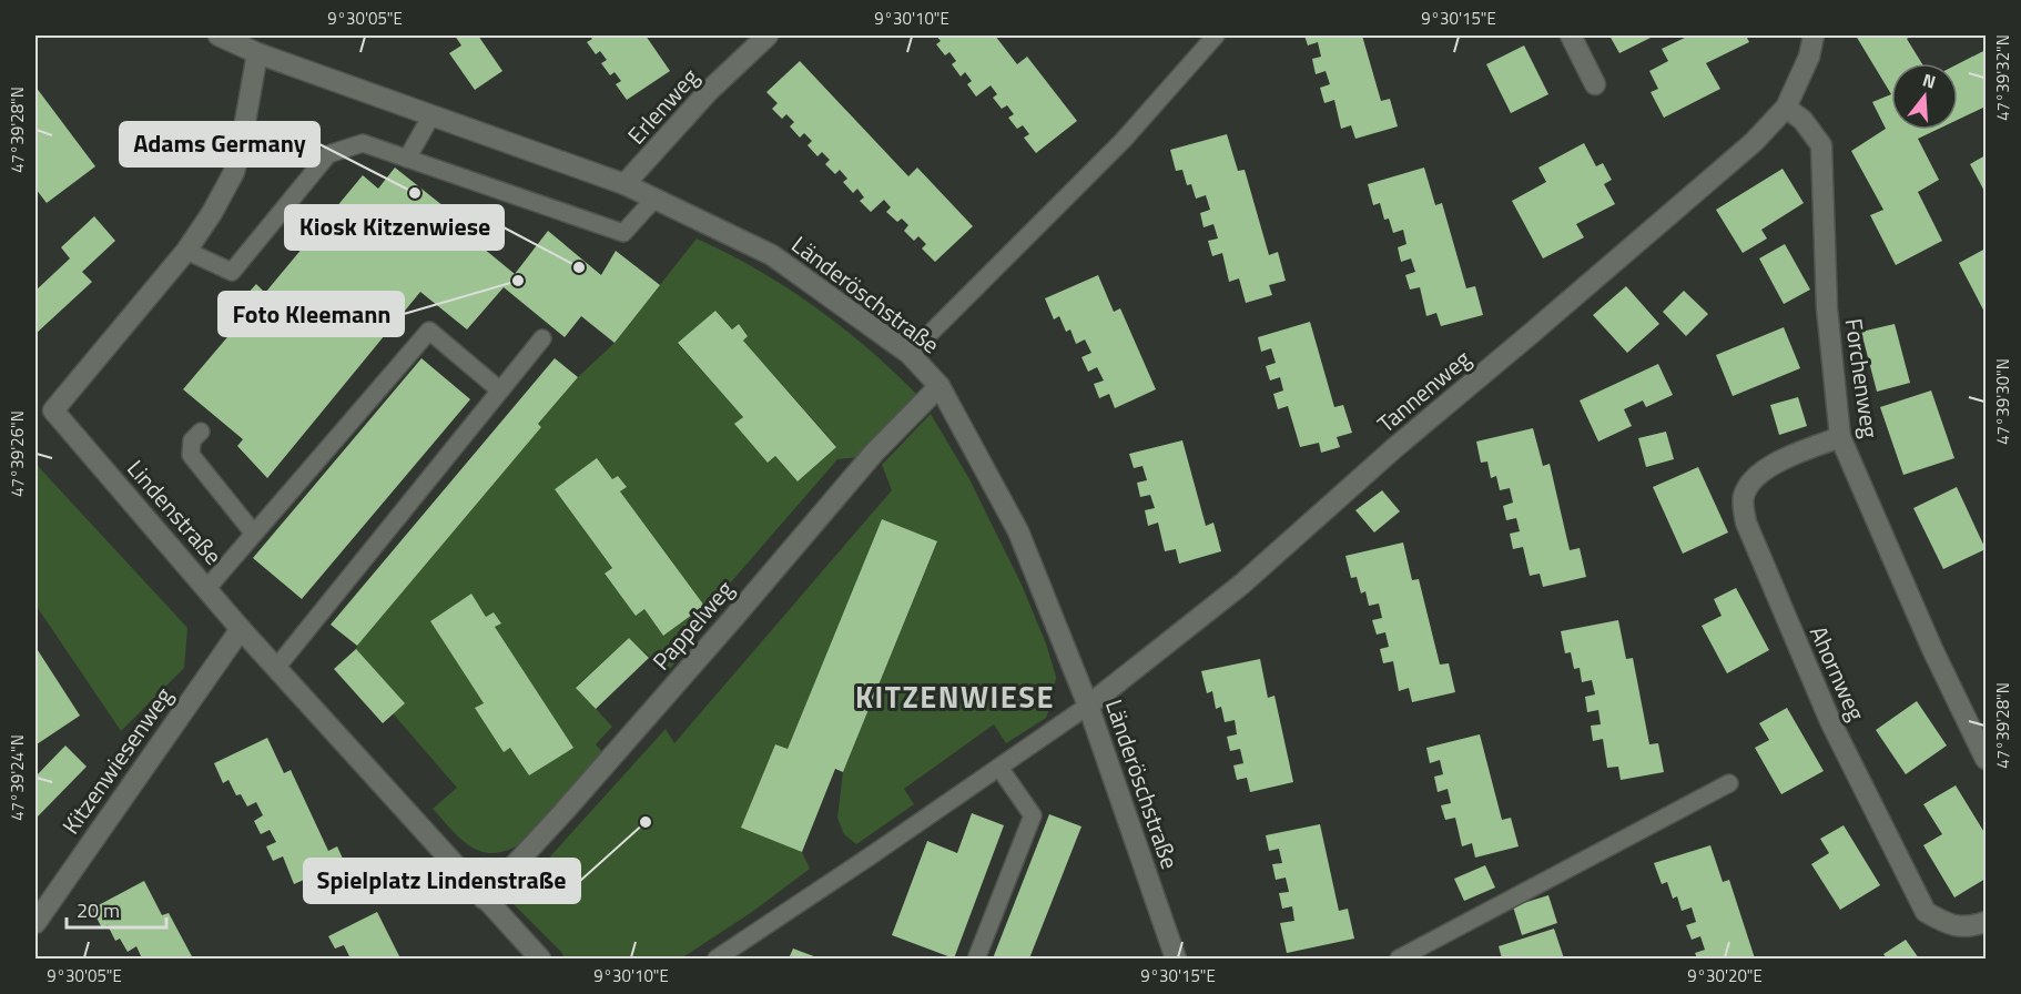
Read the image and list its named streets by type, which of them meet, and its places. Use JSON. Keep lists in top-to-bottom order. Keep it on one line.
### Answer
{"streets":{"street":["Erlenweg","Länderöschstraße","Forchenweg","Tannenweg","Lindenstraße","Pappelweg","Ahornweg","Kitzenwiesenweg"]},"crossings":[["Erlenweg","Länderöschstraße"],["Länderöschstraße","Tannenweg"],["Länderöschstraße","Lindenstraße"],["Länderöschstraße","Pappelweg"],["Forchenweg","Tannenweg"],["Forchenweg","Ahornweg"],["Lindenstraße","Pappelweg"],["Lindenstraße","Kitzenwiesenweg"]],"districts":["KITZENWIESE"],"places":["Adams Germany","Kiosk Kitzenwiese","Foto Kleemann","Spielplatz Lindenstraße"],"scale_bar":"20 m","north":"top","coordinates":["9°30'05\"E","9°30'10\"E","9°30'15\"E","47°39'32\"N","47°39'28\"N","47°39'30\"N","47°39'26\"N","47°39'24\"N","9°30'20\"E"]}
